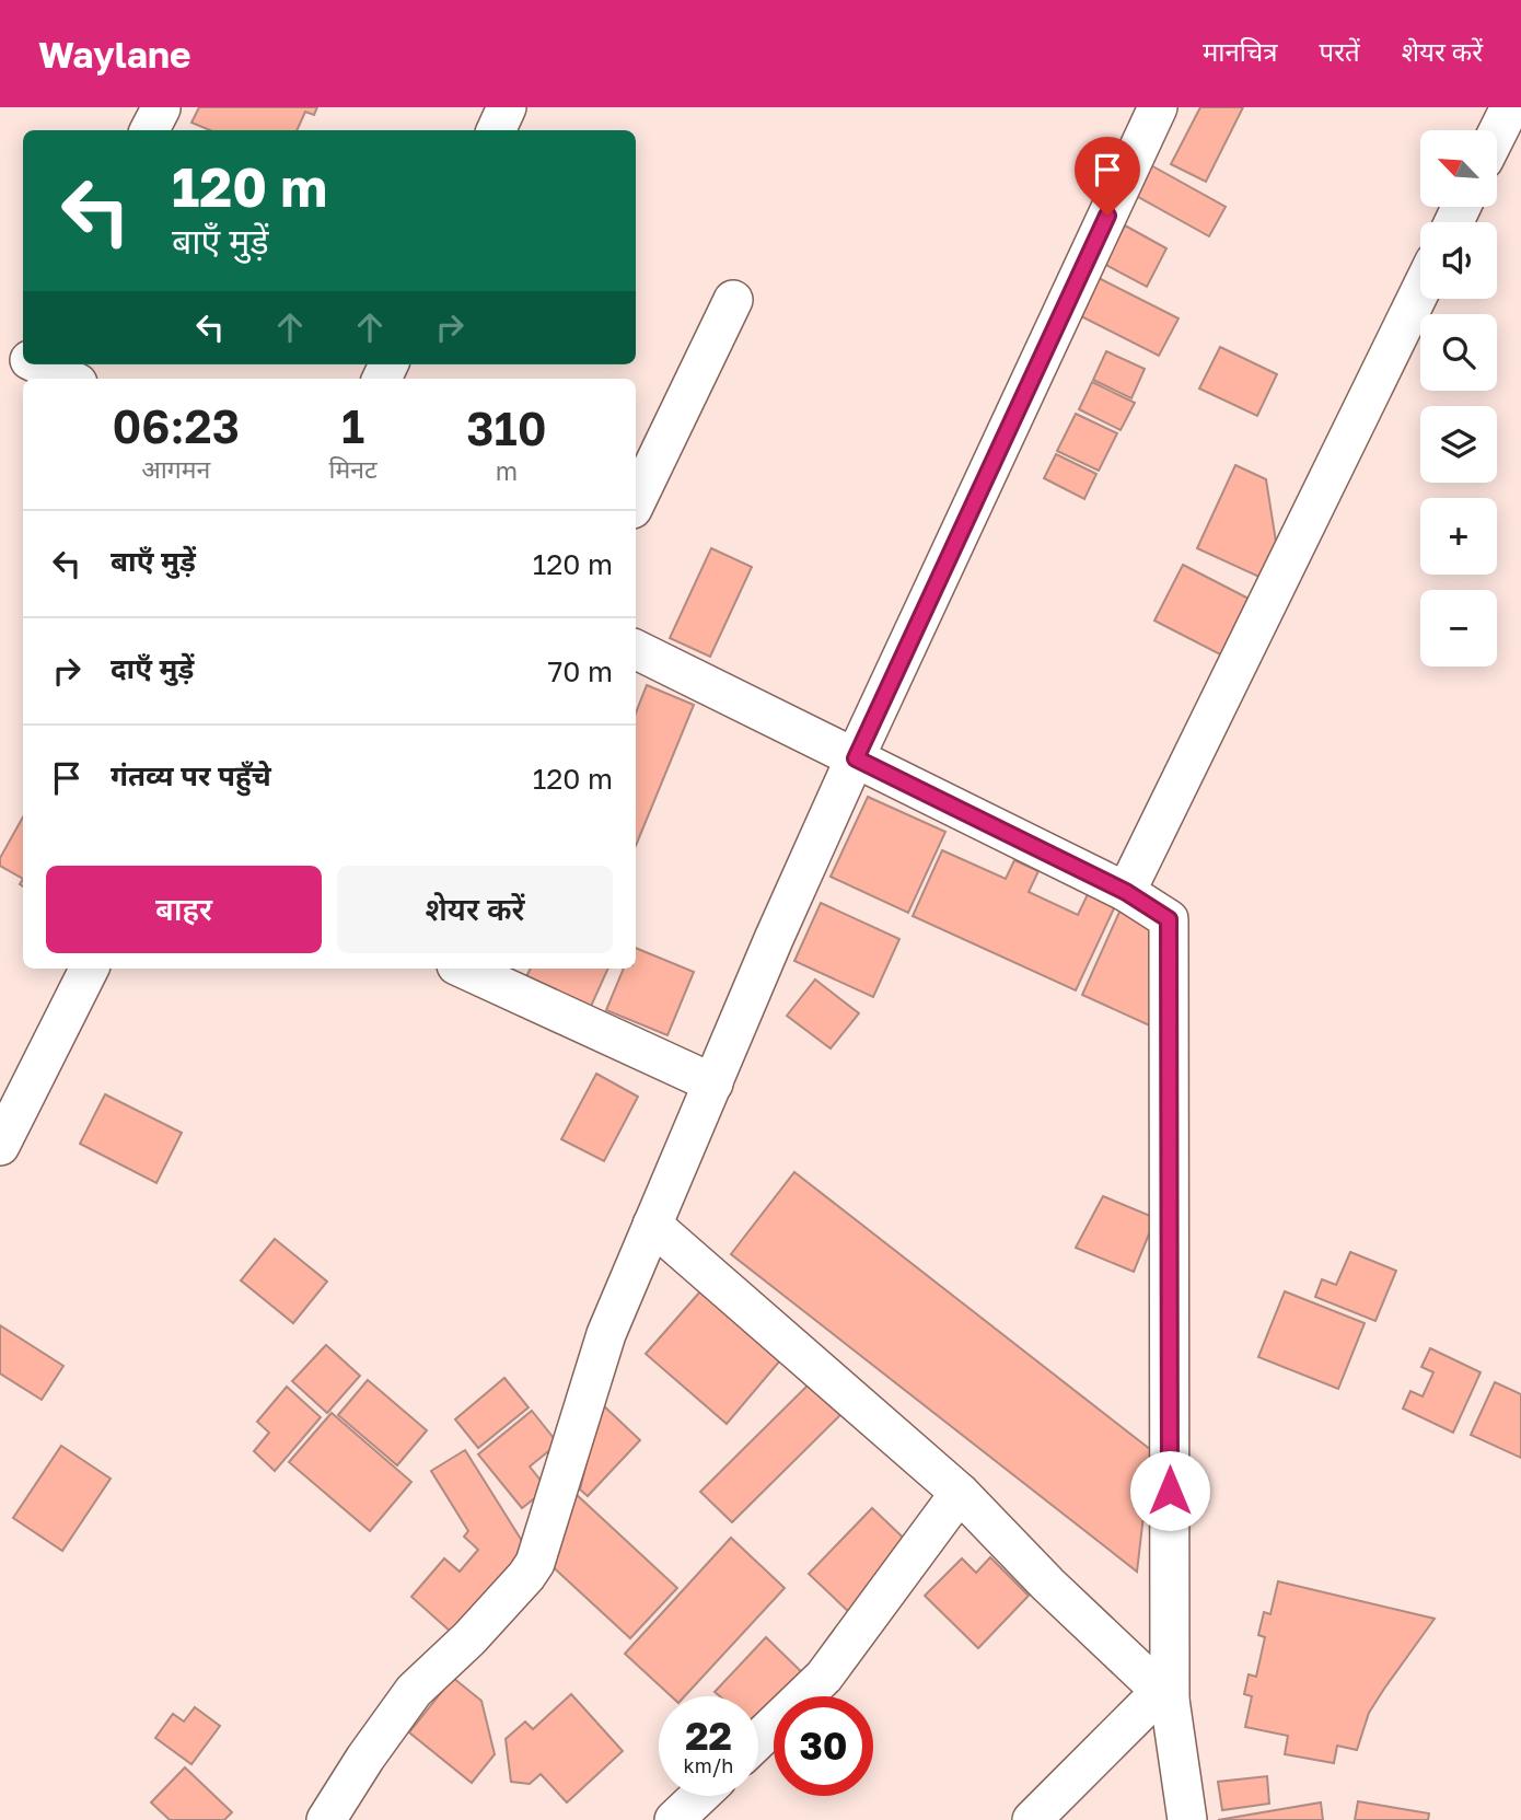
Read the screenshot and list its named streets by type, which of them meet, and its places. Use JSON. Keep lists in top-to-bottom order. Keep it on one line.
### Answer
{"north":"top left","page":{"header":"Waylane","nav":["मानचित्र","परतें","शेयर करें"],"map_buttons":["+","−"],"turn":["120 m","बाएँ मुड़ें"],"eta":["06:23","आगमन","1","मिनट","310","m"],"list":[{"name":"बाएँ मुड़ें","value":"120 m"},{"name":"दाएँ मुड़ें","value":"70 m"},{"name":"गंतव्य पर पहुँचे","value":"120 m"}],"buttons":["बाहर","शेयर करें"],"speed":"22 km/h","limit":"30"}}
